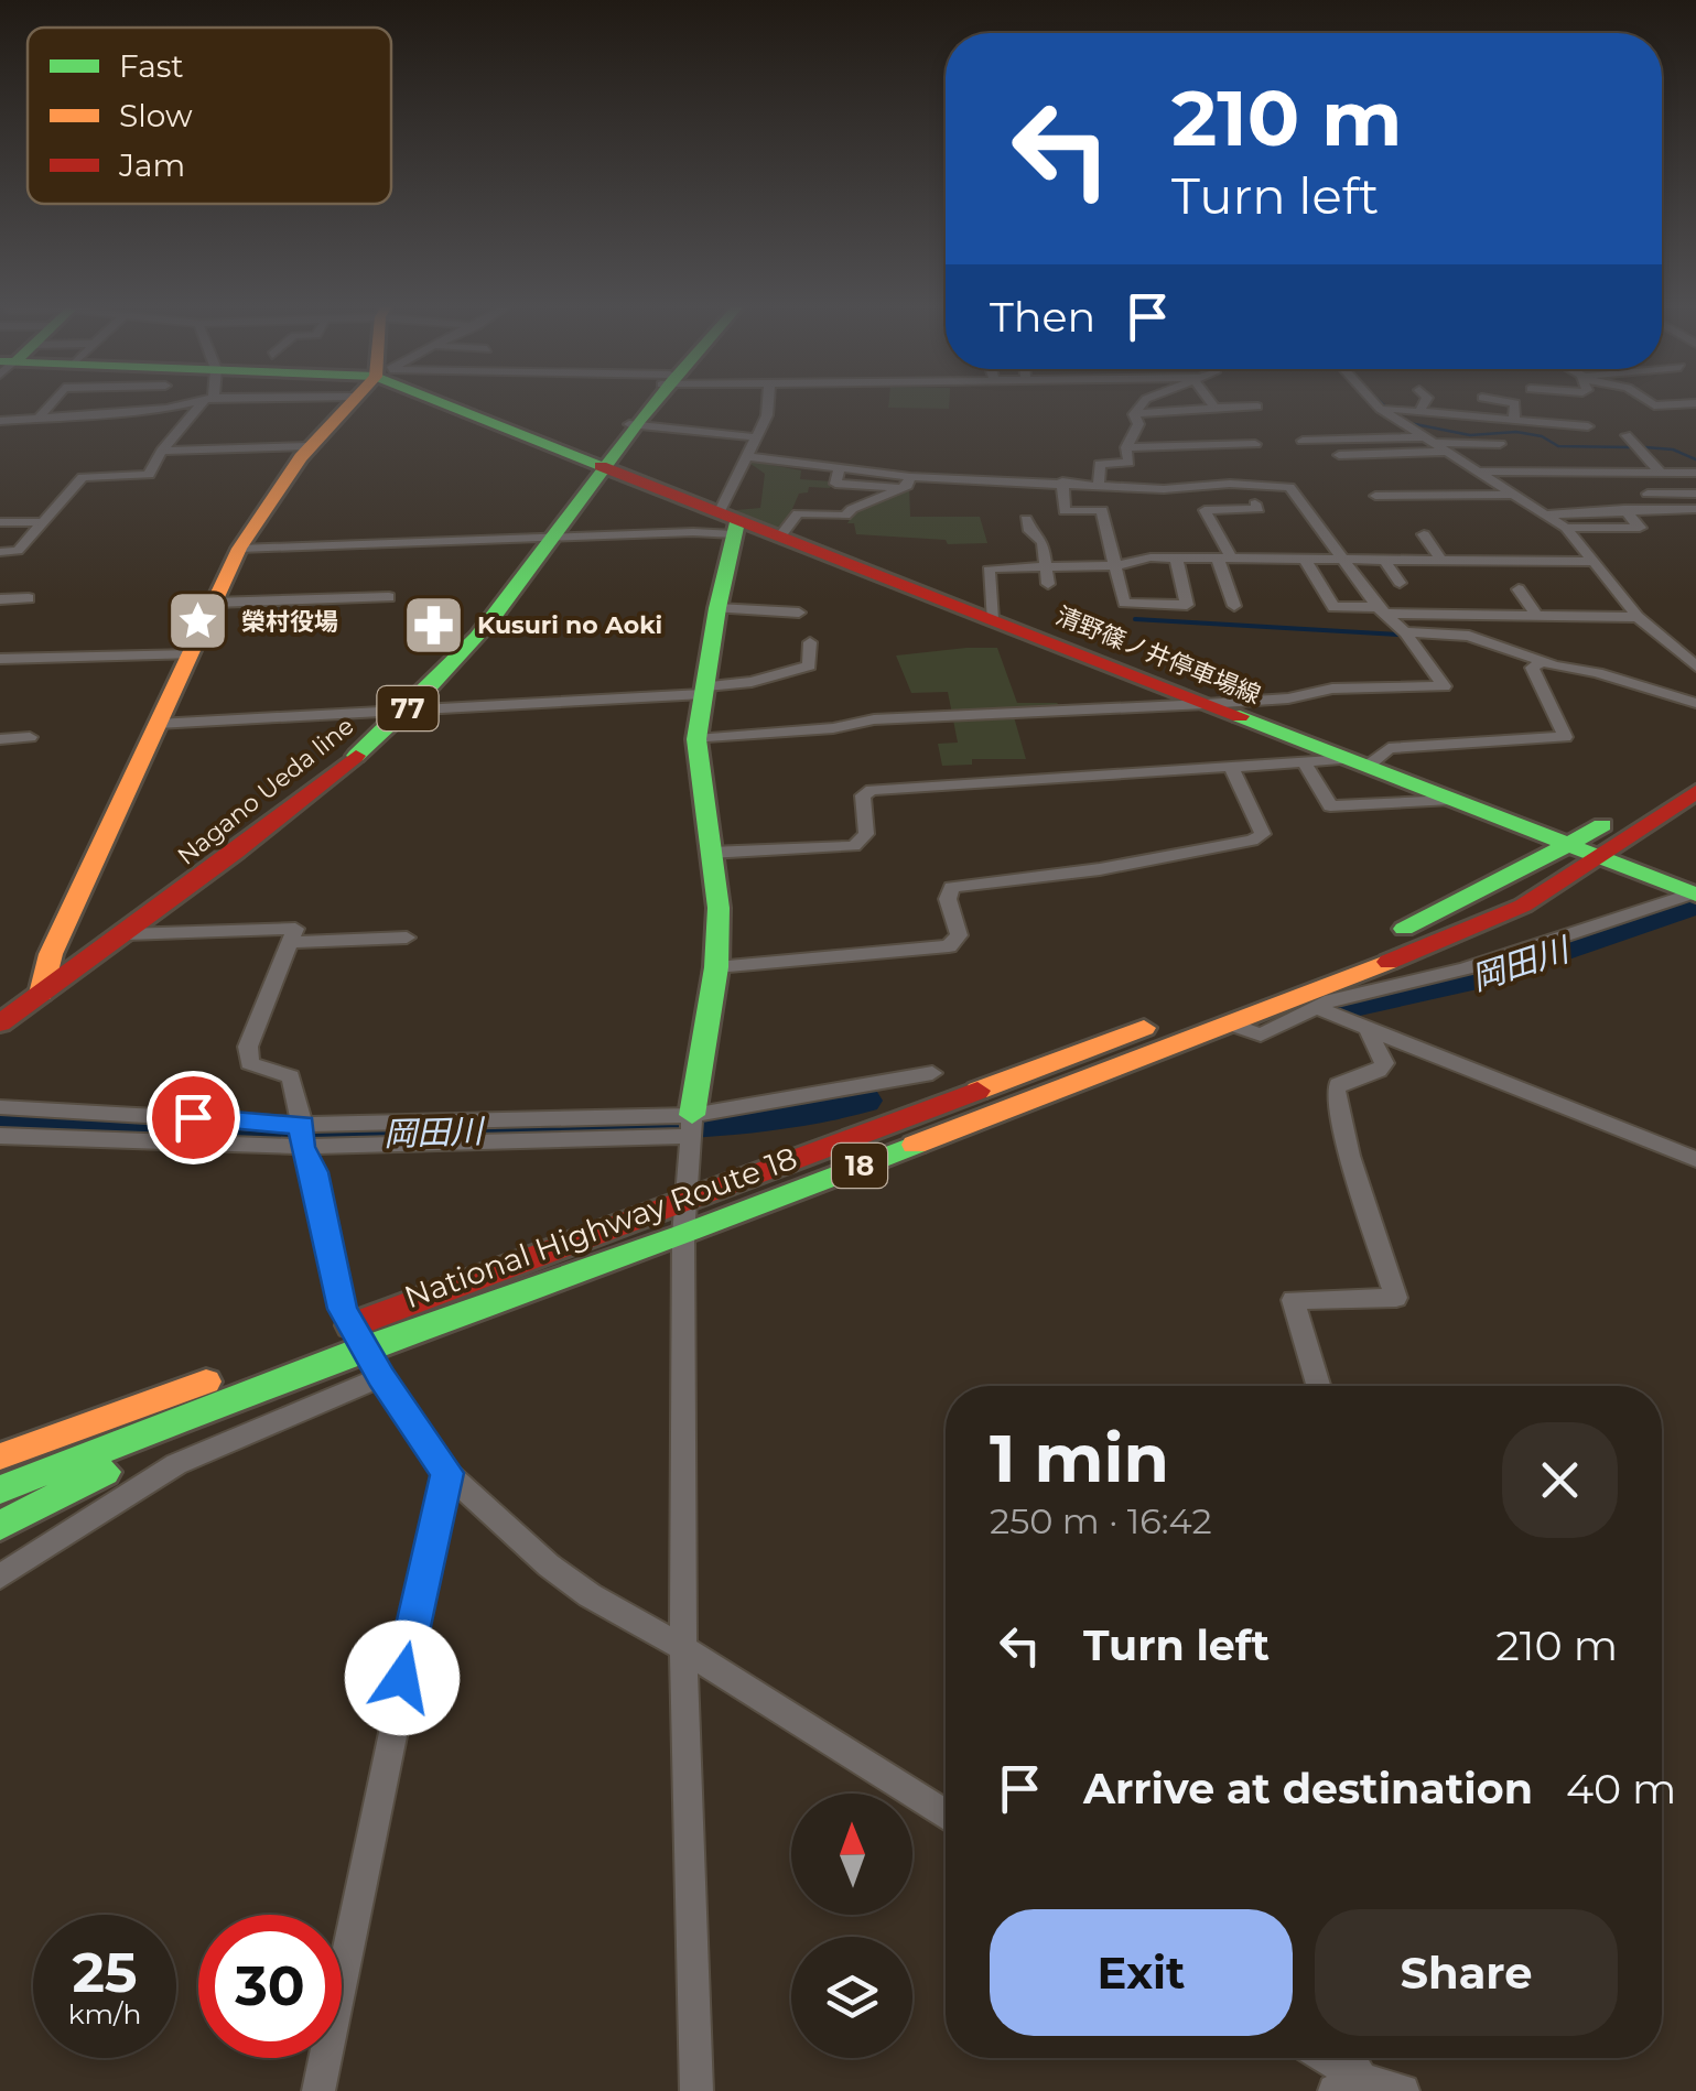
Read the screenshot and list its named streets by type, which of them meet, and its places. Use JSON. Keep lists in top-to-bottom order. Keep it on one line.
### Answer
{"streets":{"main road":["清野篠ノ井停車場線","77","Nagano Ueda line","18","National Highway Route 18"]},"crossings":[["清野篠ノ井停車場線","Nagano Ueda line"],["清野篠ノ井停車場線","National Highway Route 18"]],"water":["岡田川"],"places":{"place":["榮村役場"],"pharmacy":["Kusuri no Aoki"]},"legend":["Fast","Slow","Jam"],"north":"top","page":{"turn":["210 m","Turn left"],"then":"Then","heading":["1 min","250 m · 16:42"],"list":[{"name":"Turn left","value":"210 m"},{"name":"Arrive at destination","value":"40 m"}],"buttons":["Exit","Share"],"speed":"25 km/h","limit":"30"}}
